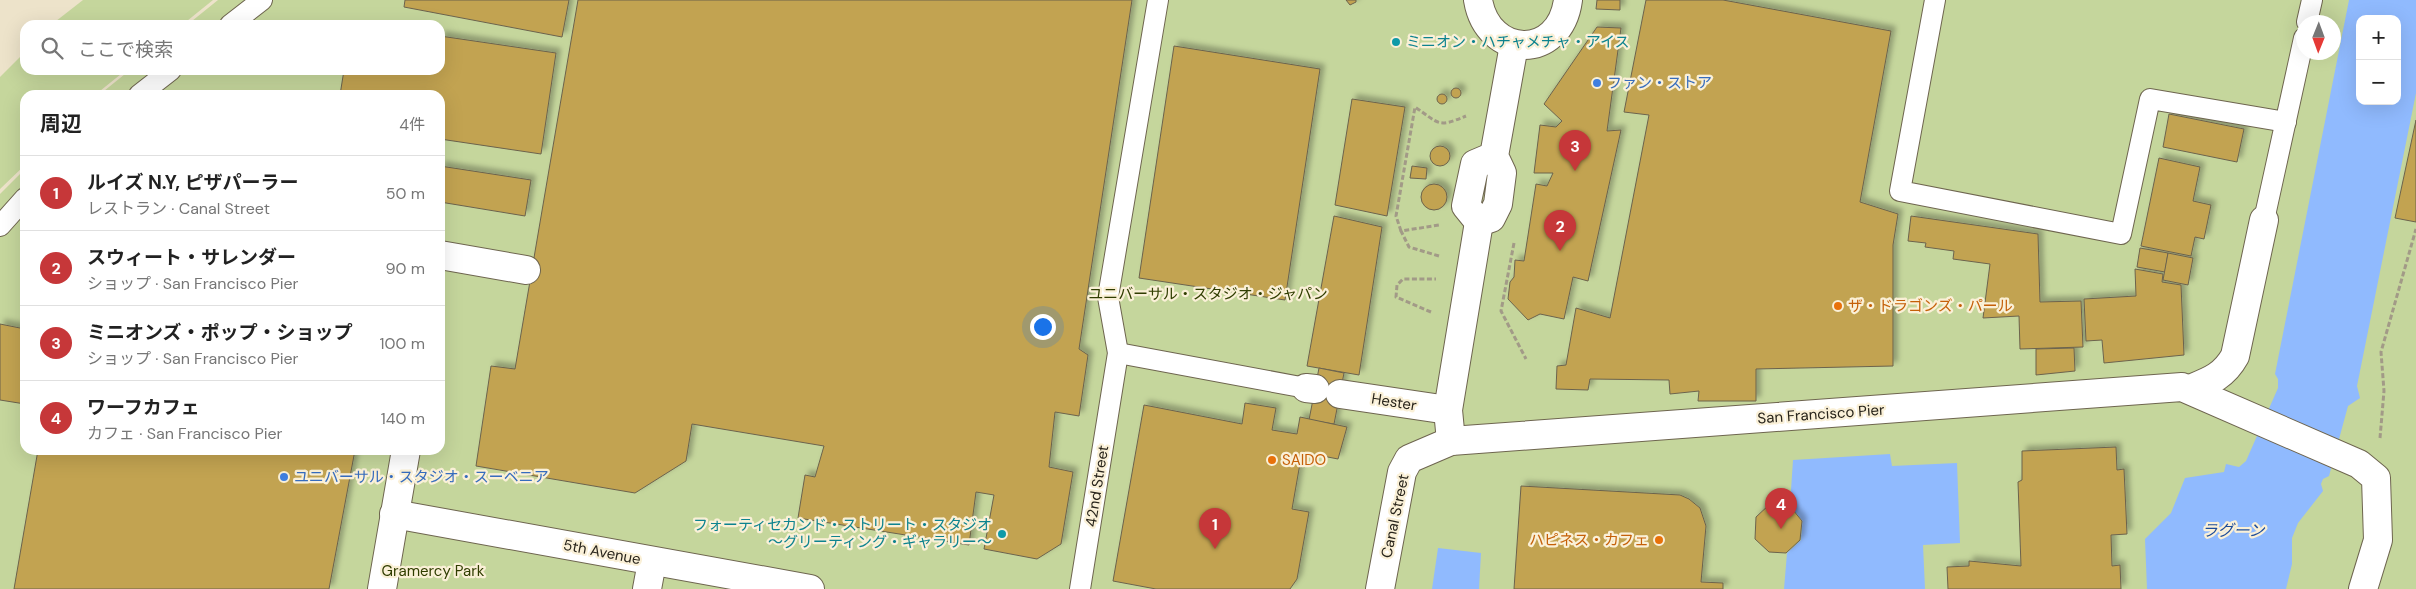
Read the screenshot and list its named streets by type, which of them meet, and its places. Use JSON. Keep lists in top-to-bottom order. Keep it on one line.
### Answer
{"streets":{"street":["Hester","San Francisco Pier","Canal Street","5th Avenue"],"lane":["42nd Street"]},"crossings":[["San Francisco Pier","Canal Street"]],"water":["ラグーン"],"parks":["ユニバーサル・スタジオ・ジャパン","Gramercy Park"],"places":["ミニオン・ハチャメチャ・アイス","ファン・ストア","ザ・ドラゴンズ・パール","SAIDO","ユニバーサル・スタジオ・スーベニア","フォーティセカンド・ストリート・スタジオ ～グリーティング・ギャラリー～","ハピネス・カフェ"],"north":"bottom","page":{"map_buttons":["+","−"],"search":"ここで検索","heading":["周辺","4件"],"pins":["3","2","4","1"],"list":[{"mark":"1","name":"ルイズ N.Y, ピザパーラー","note":"レストラン · Canal Street","value":"50 m"},{"mark":"2","name":"スウィート・サレンダー","note":"ショップ · San Francisco Pier","value":"90 m"},{"mark":"3","name":"ミニオンズ・ポップ・ショップ","note":"ショップ · San Francisco Pier","value":"100 m"},{"mark":"4","name":"ワーフカフェ","note":"カフェ · San Francisco Pier","value":"140 m"}]}}
